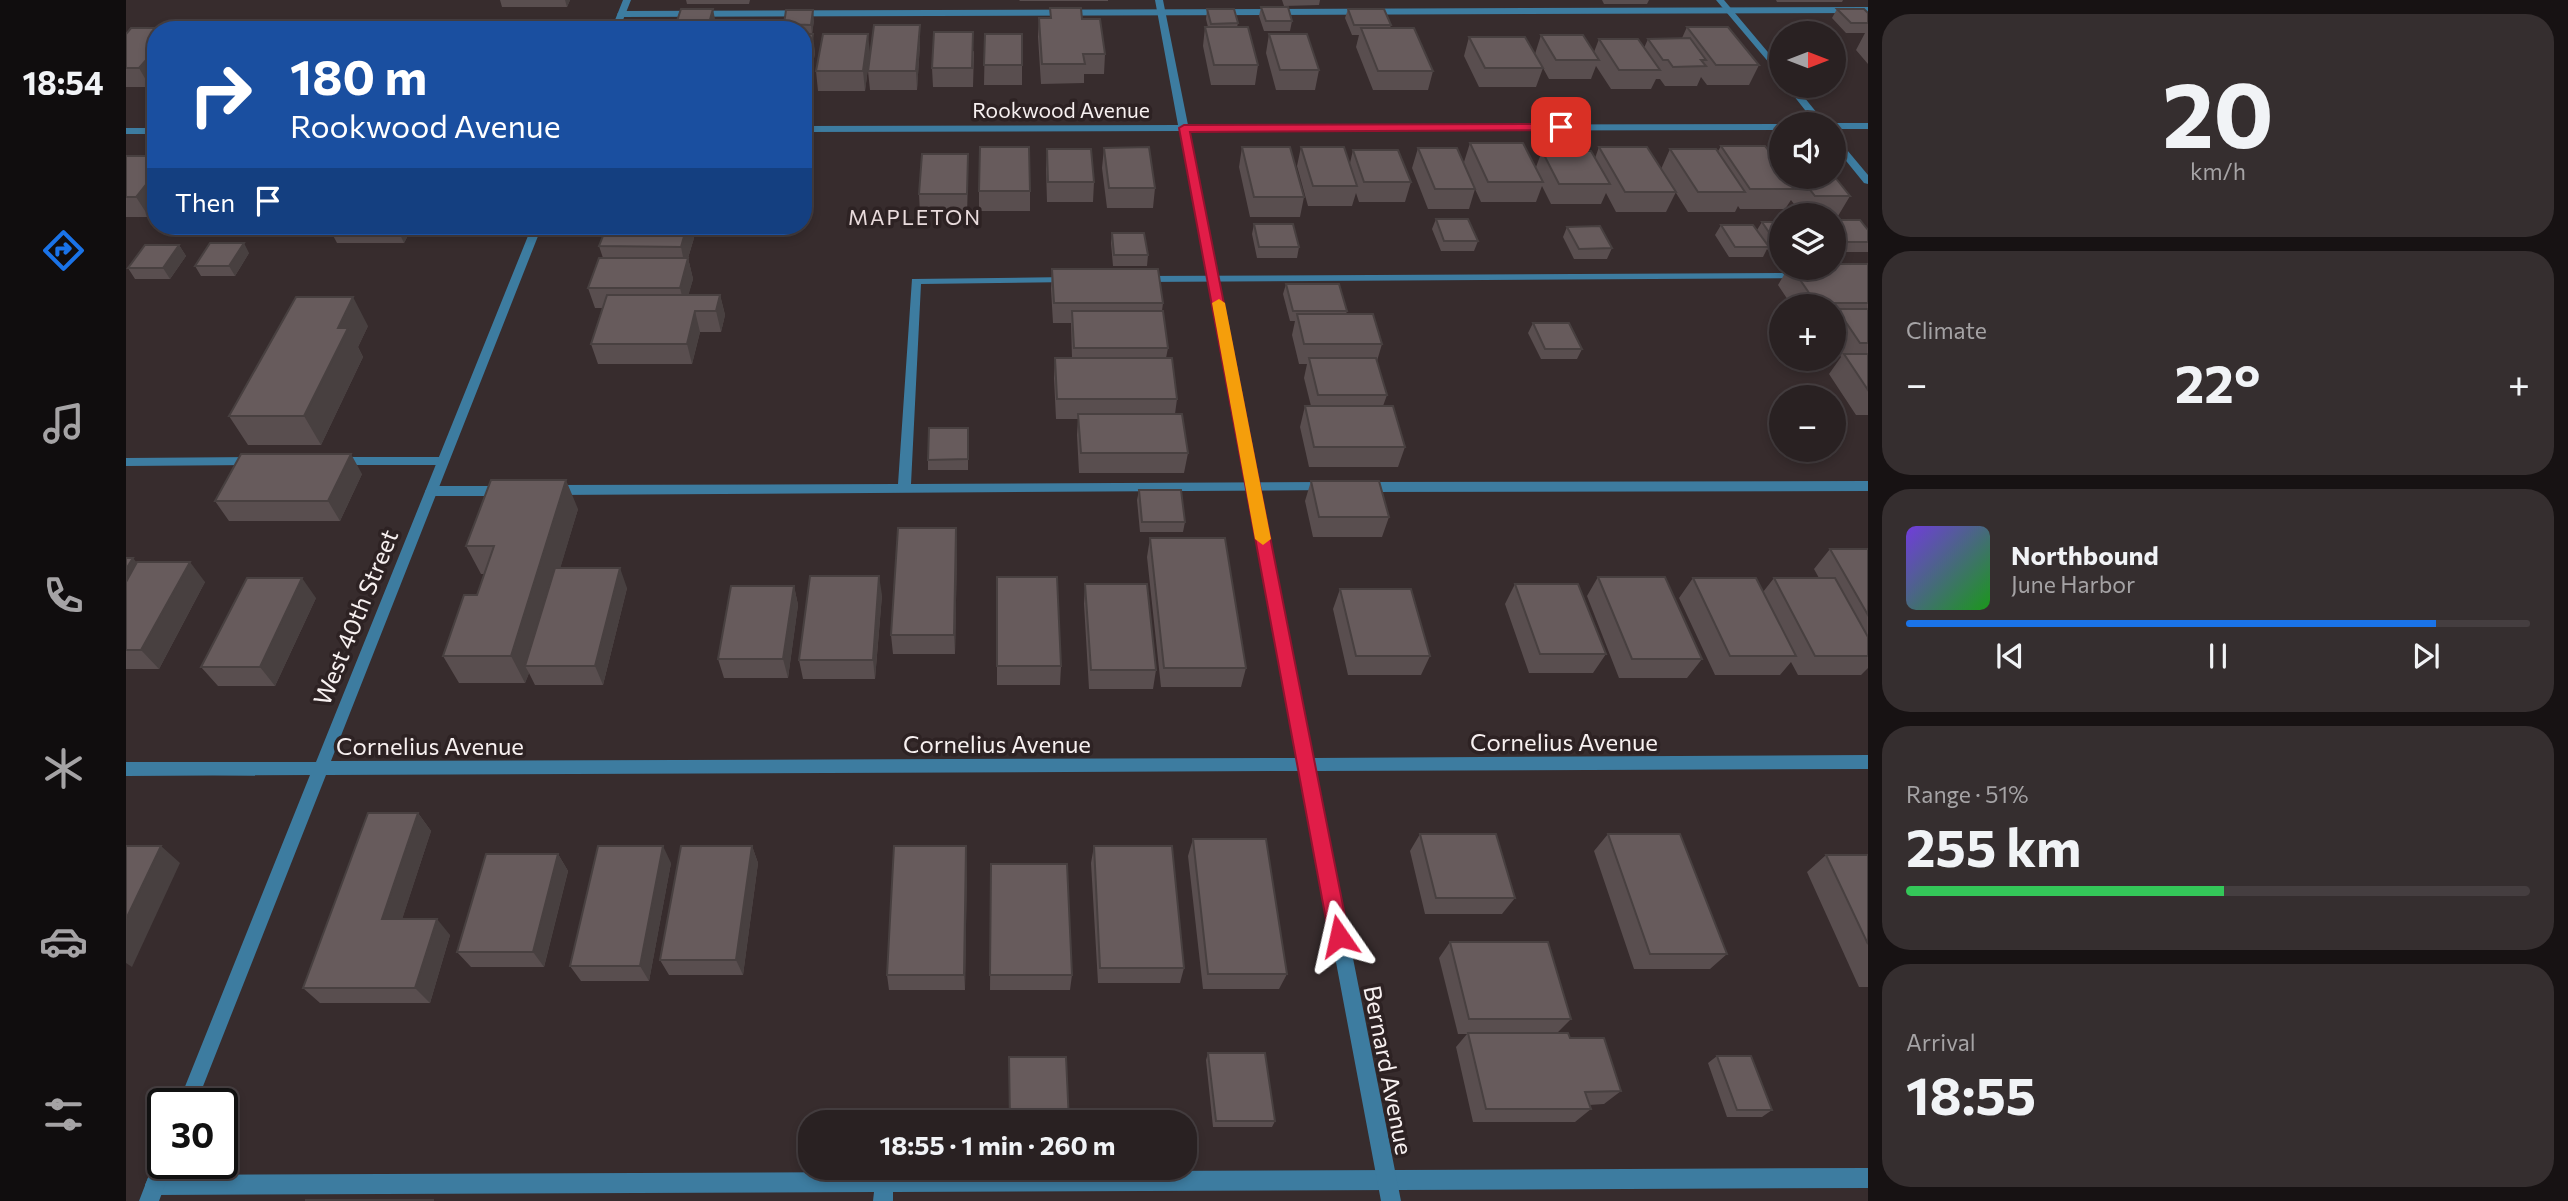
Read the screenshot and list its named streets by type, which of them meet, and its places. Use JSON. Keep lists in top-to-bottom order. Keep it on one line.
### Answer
{"streets":{"street":["Rookwood Avenue","West 40th Street","Cornelius Avenue","Bernard Avenue"]},"crossings":[["Rookwood Avenue","Bernard Avenue"],["West 40th Street","Cornelius Avenue"],["Cornelius Avenue","Bernard Avenue"]],"districts":["MAPLETON"],"north":"right","page":{"tabs":"18:54","tile":[["20","km/h"],"Climate",["Range · 51%","255 km"],["Arrival","18:55"]],"map_buttons":["+","−"],"turn":["180 m","Rookwood Avenue"],"then":"Then","heat":["−","22°","+"],"song":["Northbound","June Harbor"],"limit":"30","trip":"18:55 · 1 min · 260 m"}}
